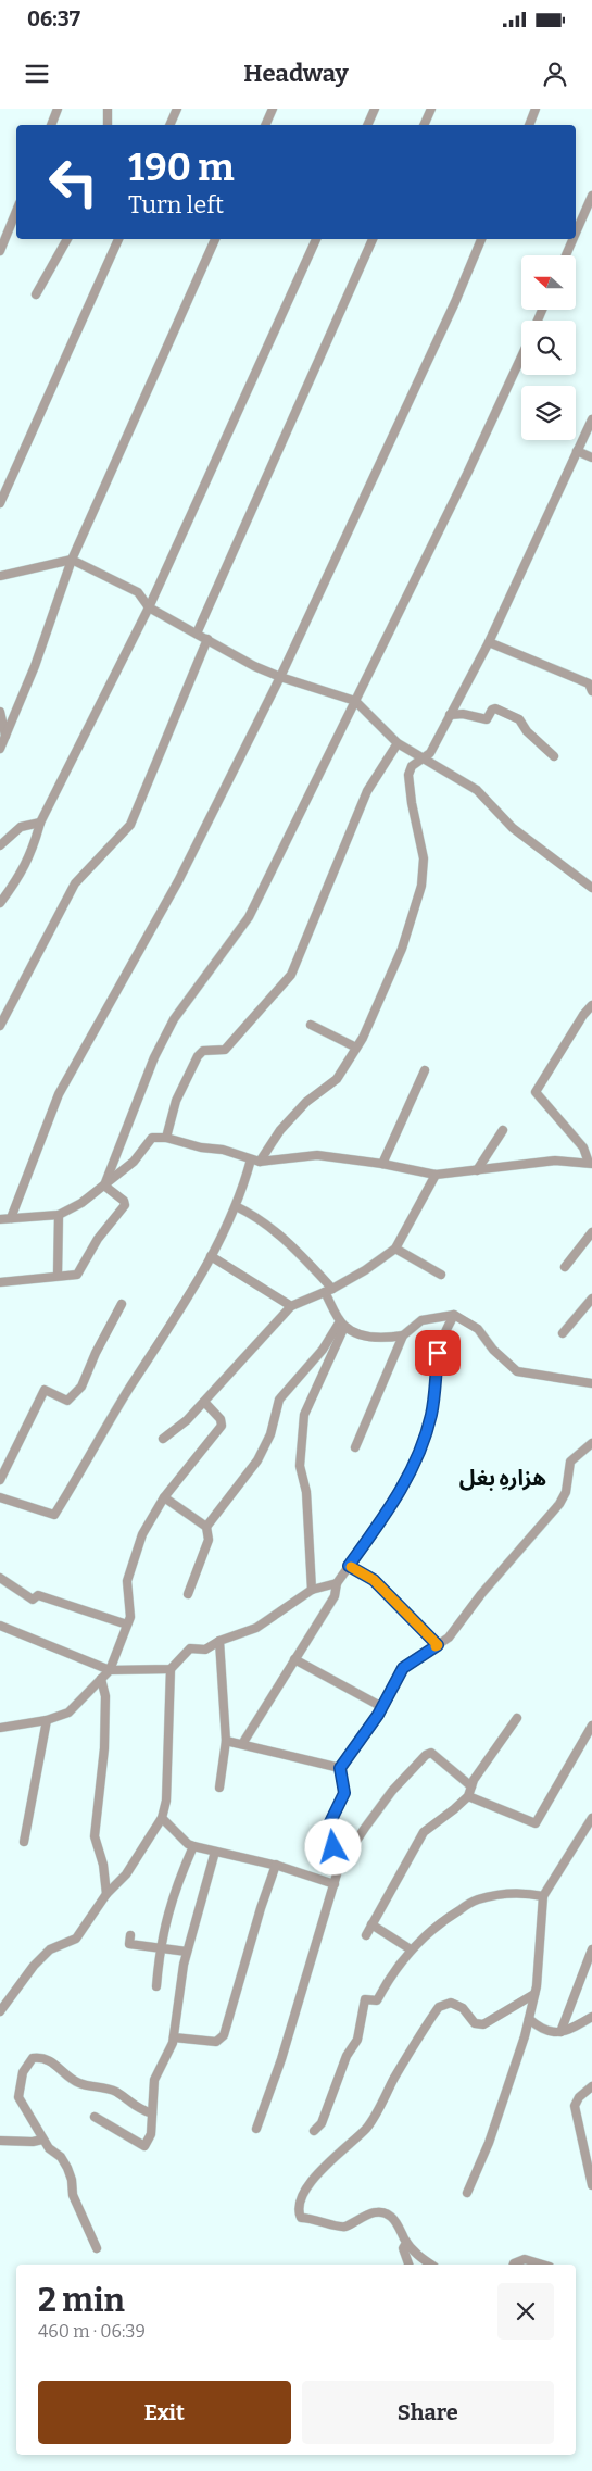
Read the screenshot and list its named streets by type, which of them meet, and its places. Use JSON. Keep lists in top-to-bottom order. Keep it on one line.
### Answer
{"districts":["هزارهِ بغل"],"north":"left","page":{"status":"06:37","header":"Headway","turn":["190 m","Turn left"],"heading":["2 min","460 m · 06:39"],"buttons":["Exit","Share"]}}
